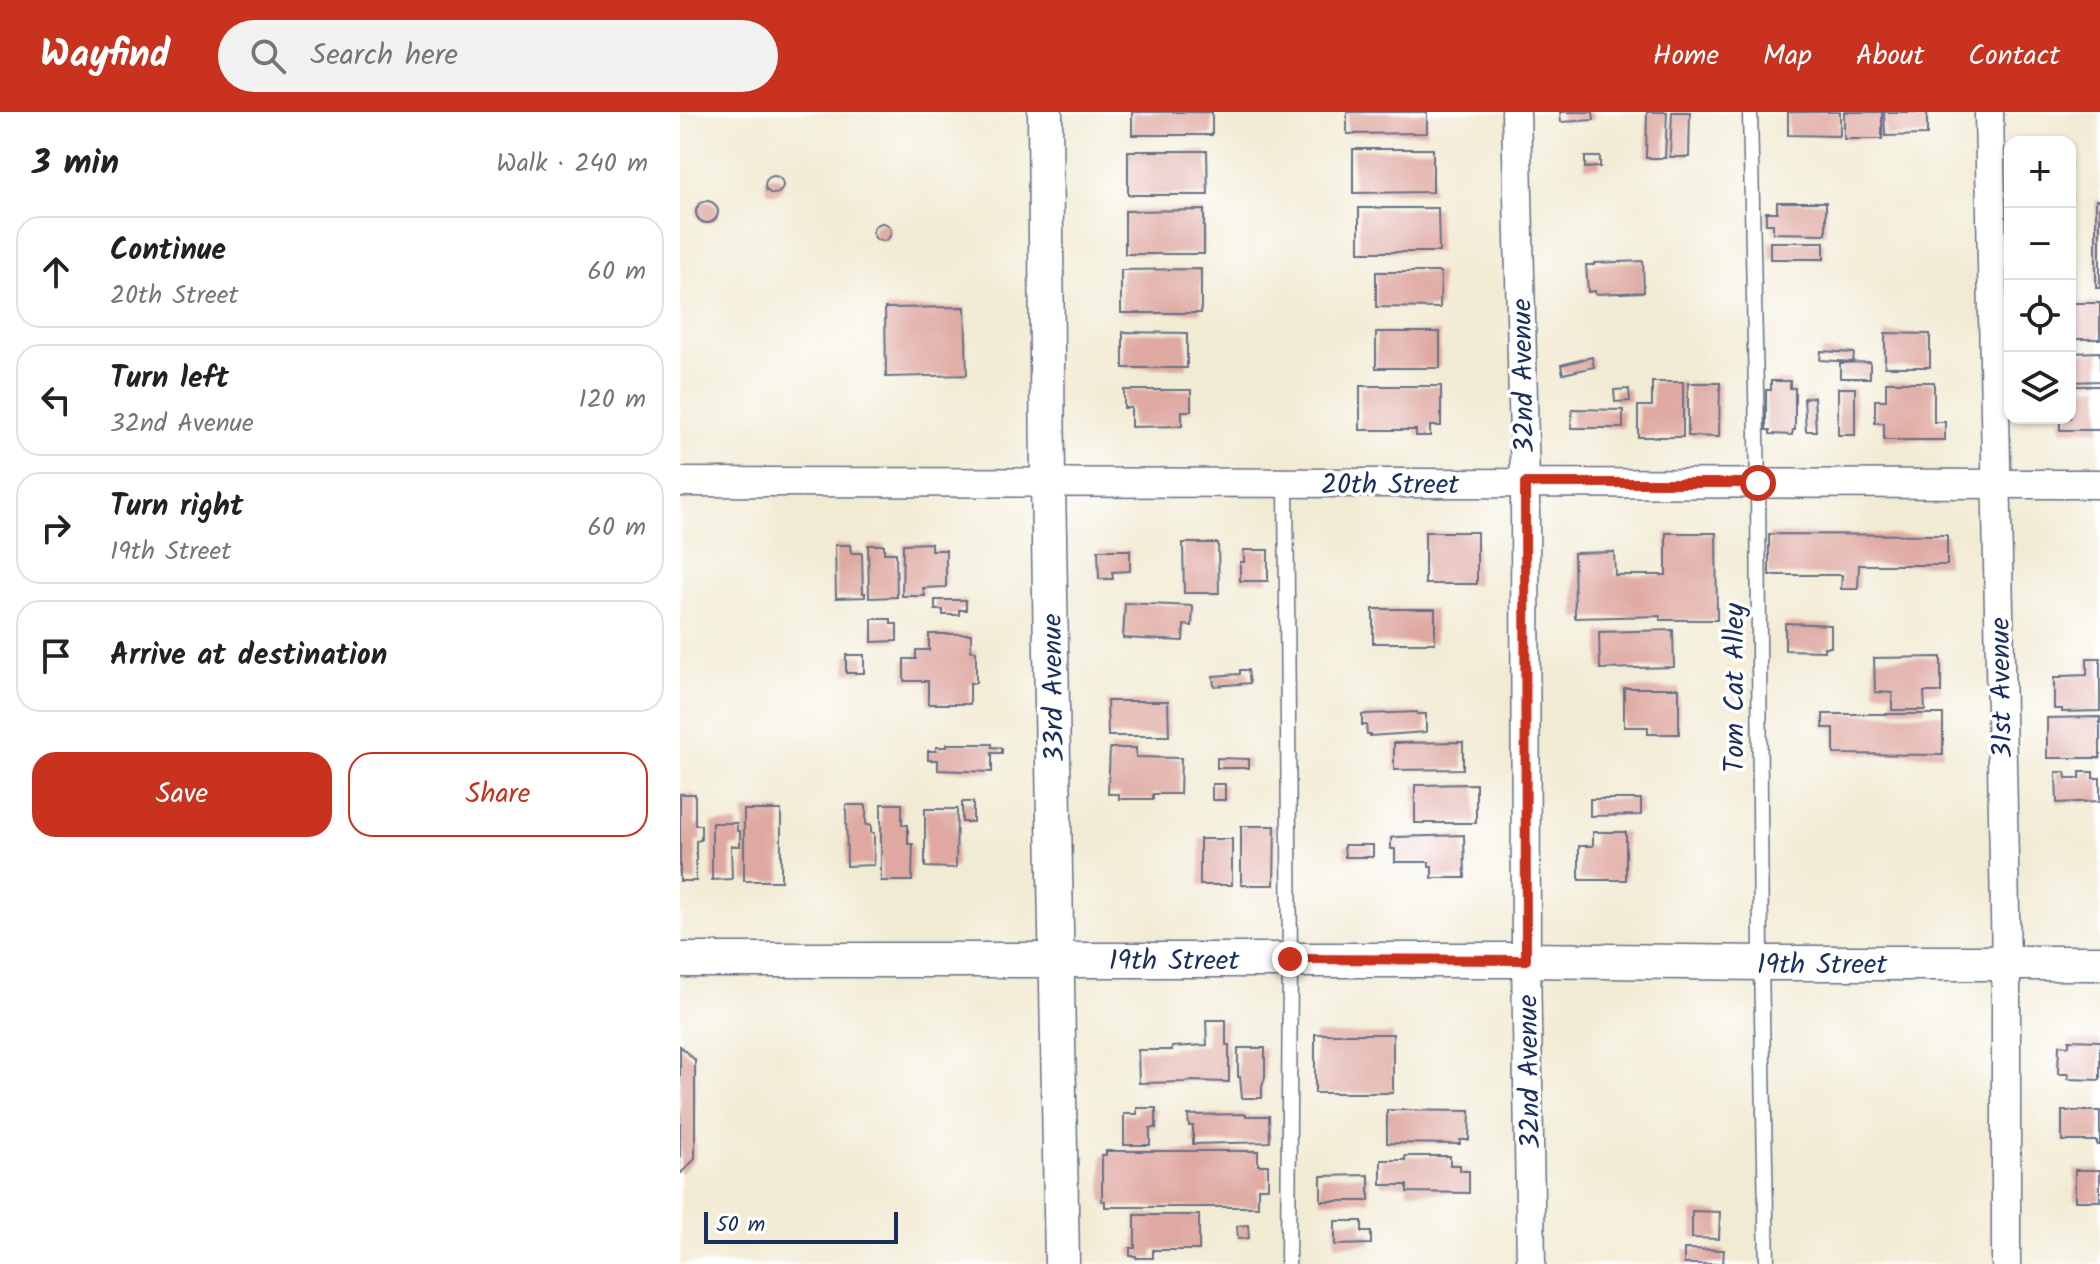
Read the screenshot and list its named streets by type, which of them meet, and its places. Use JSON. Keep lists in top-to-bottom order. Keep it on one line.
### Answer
{"streets":{"street":["32nd Avenue","20th Street","33rd Avenue","31st Avenue","19th Street"],"lane":["Tom Cat Alley"]},"crossings":[["32nd Avenue","20th Street"],["32nd Avenue","19th Street"],["20th Street","33rd Avenue"],["20th Street","Tom Cat Alley"],["20th Street","31st Avenue"],["33rd Avenue","19th Street"],["Tom Cat Alley","19th Street"],["31st Avenue","19th Street"]],"scale_bar":"50 m","page":{"header":"Wayfind","search":"Search here","nav":["Home","Map","About","Contact"],"heading":["3 min","Walk · 240 m"],"map_buttons":["+","−"],"list":[["Continue","20th Street","60 m"],["Turn left","32nd Avenue","120 m"],["Turn right","19th Street","60 m"],"Arrive at destination"],"buttons":["Save","Share"],"scale":"50 m"}}
